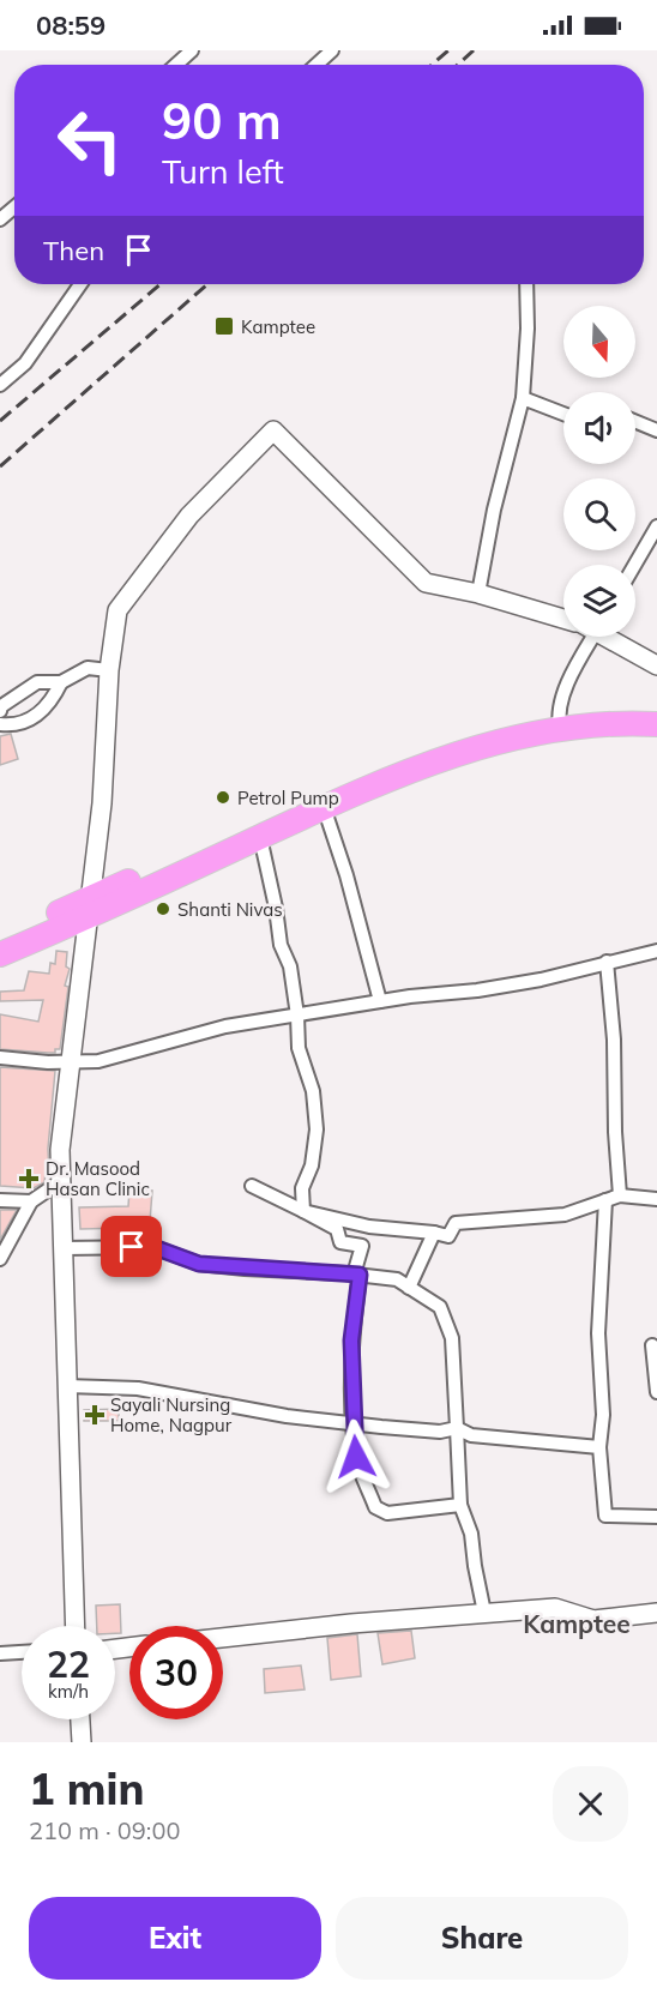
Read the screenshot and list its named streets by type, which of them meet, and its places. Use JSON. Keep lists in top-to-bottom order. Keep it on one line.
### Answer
{"districts":["Kamptee"],"places":{"transit":["Kamptee"],"other":["Petrol Pump","Shanti Nivas"],"health":["Dr. Masood Hasan Clinic","Sayali Nursing Home, Nagpur"]},"north":"bottom","page":{"status":"08:59","turn":["90 m","Turn left"],"then":"Then","speed":"22 km/h","limit":"30","heading":["1 min","210 m · 09:00"],"buttons":["Exit","Share"]}}
